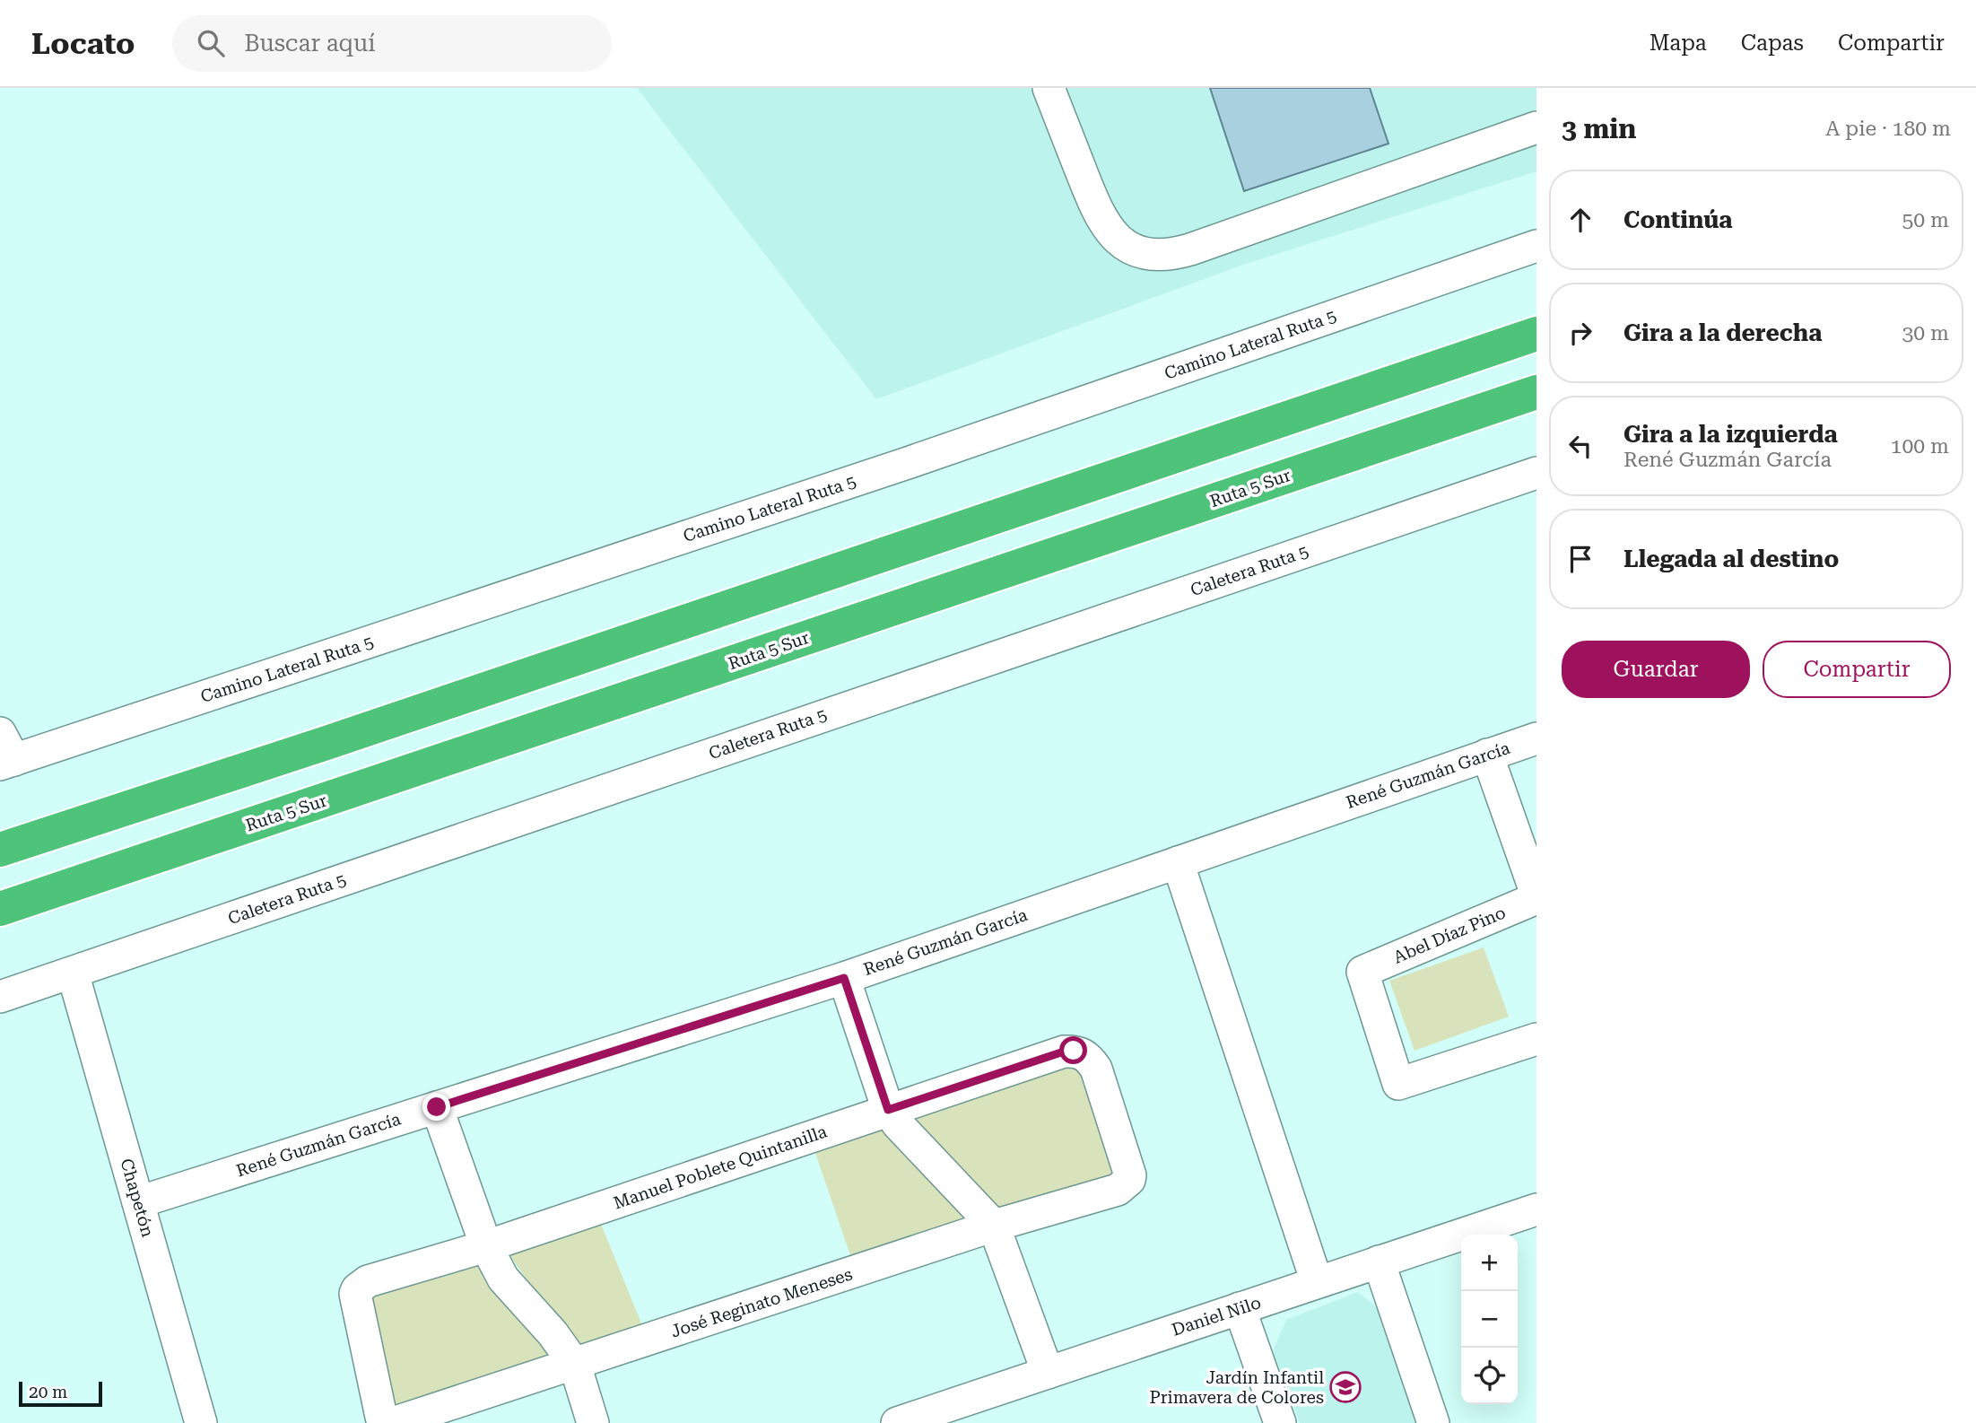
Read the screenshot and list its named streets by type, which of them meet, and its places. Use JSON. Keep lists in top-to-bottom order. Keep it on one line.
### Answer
{"streets":{"highway":["Ruta 5 Sur"],"street":["Camino Lateral Ruta 5","Caletera Ruta 5","René Guzmán García","Abel Díaz Pino","Manuel Poblete Quintanilla","Chapetón","José Reginato Meneses","Daniel Nilo"]},"crossings":[["Caletera Ruta 5","Chapetón"],["René Guzmán García","Chapetón"],["Manuel Poblete Quintanilla","José Reginato Meneses"]],"places":{"school or university":["Jardín Infantil Primavera de Colores"]},"scale_bar":"20 m","page":{"header":"Locato","search":"Buscar aquí","nav":["Mapa","Capas","Compartir"],"heading":["3 min","A pie · 180 m"],"list":[["Continúa","50 m"],["Gira a la derecha","30 m"],["Gira a la izquierda","René Guzmán García","100 m"],"Llegada al destino"],"buttons":["Guardar","Compartir"],"map_buttons":["+","−"],"scale":"20 m"}}
